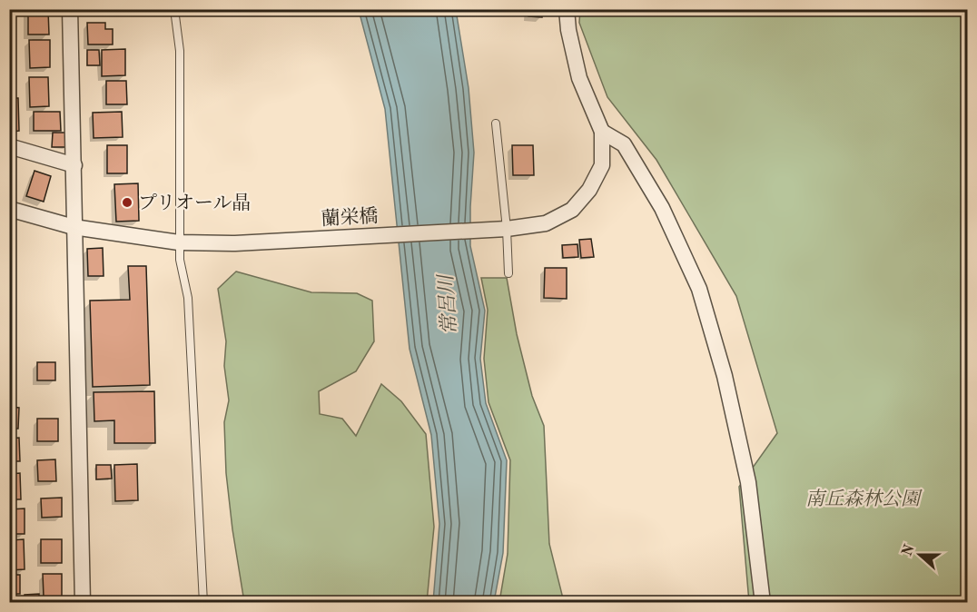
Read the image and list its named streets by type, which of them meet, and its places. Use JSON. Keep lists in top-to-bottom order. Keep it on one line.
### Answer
{"streets":{"street":["蘭栄橋"]},"water":["常呂川"],"parks":["南丘森林公園"],"places":["プリオール晶"],"north":"left"}
